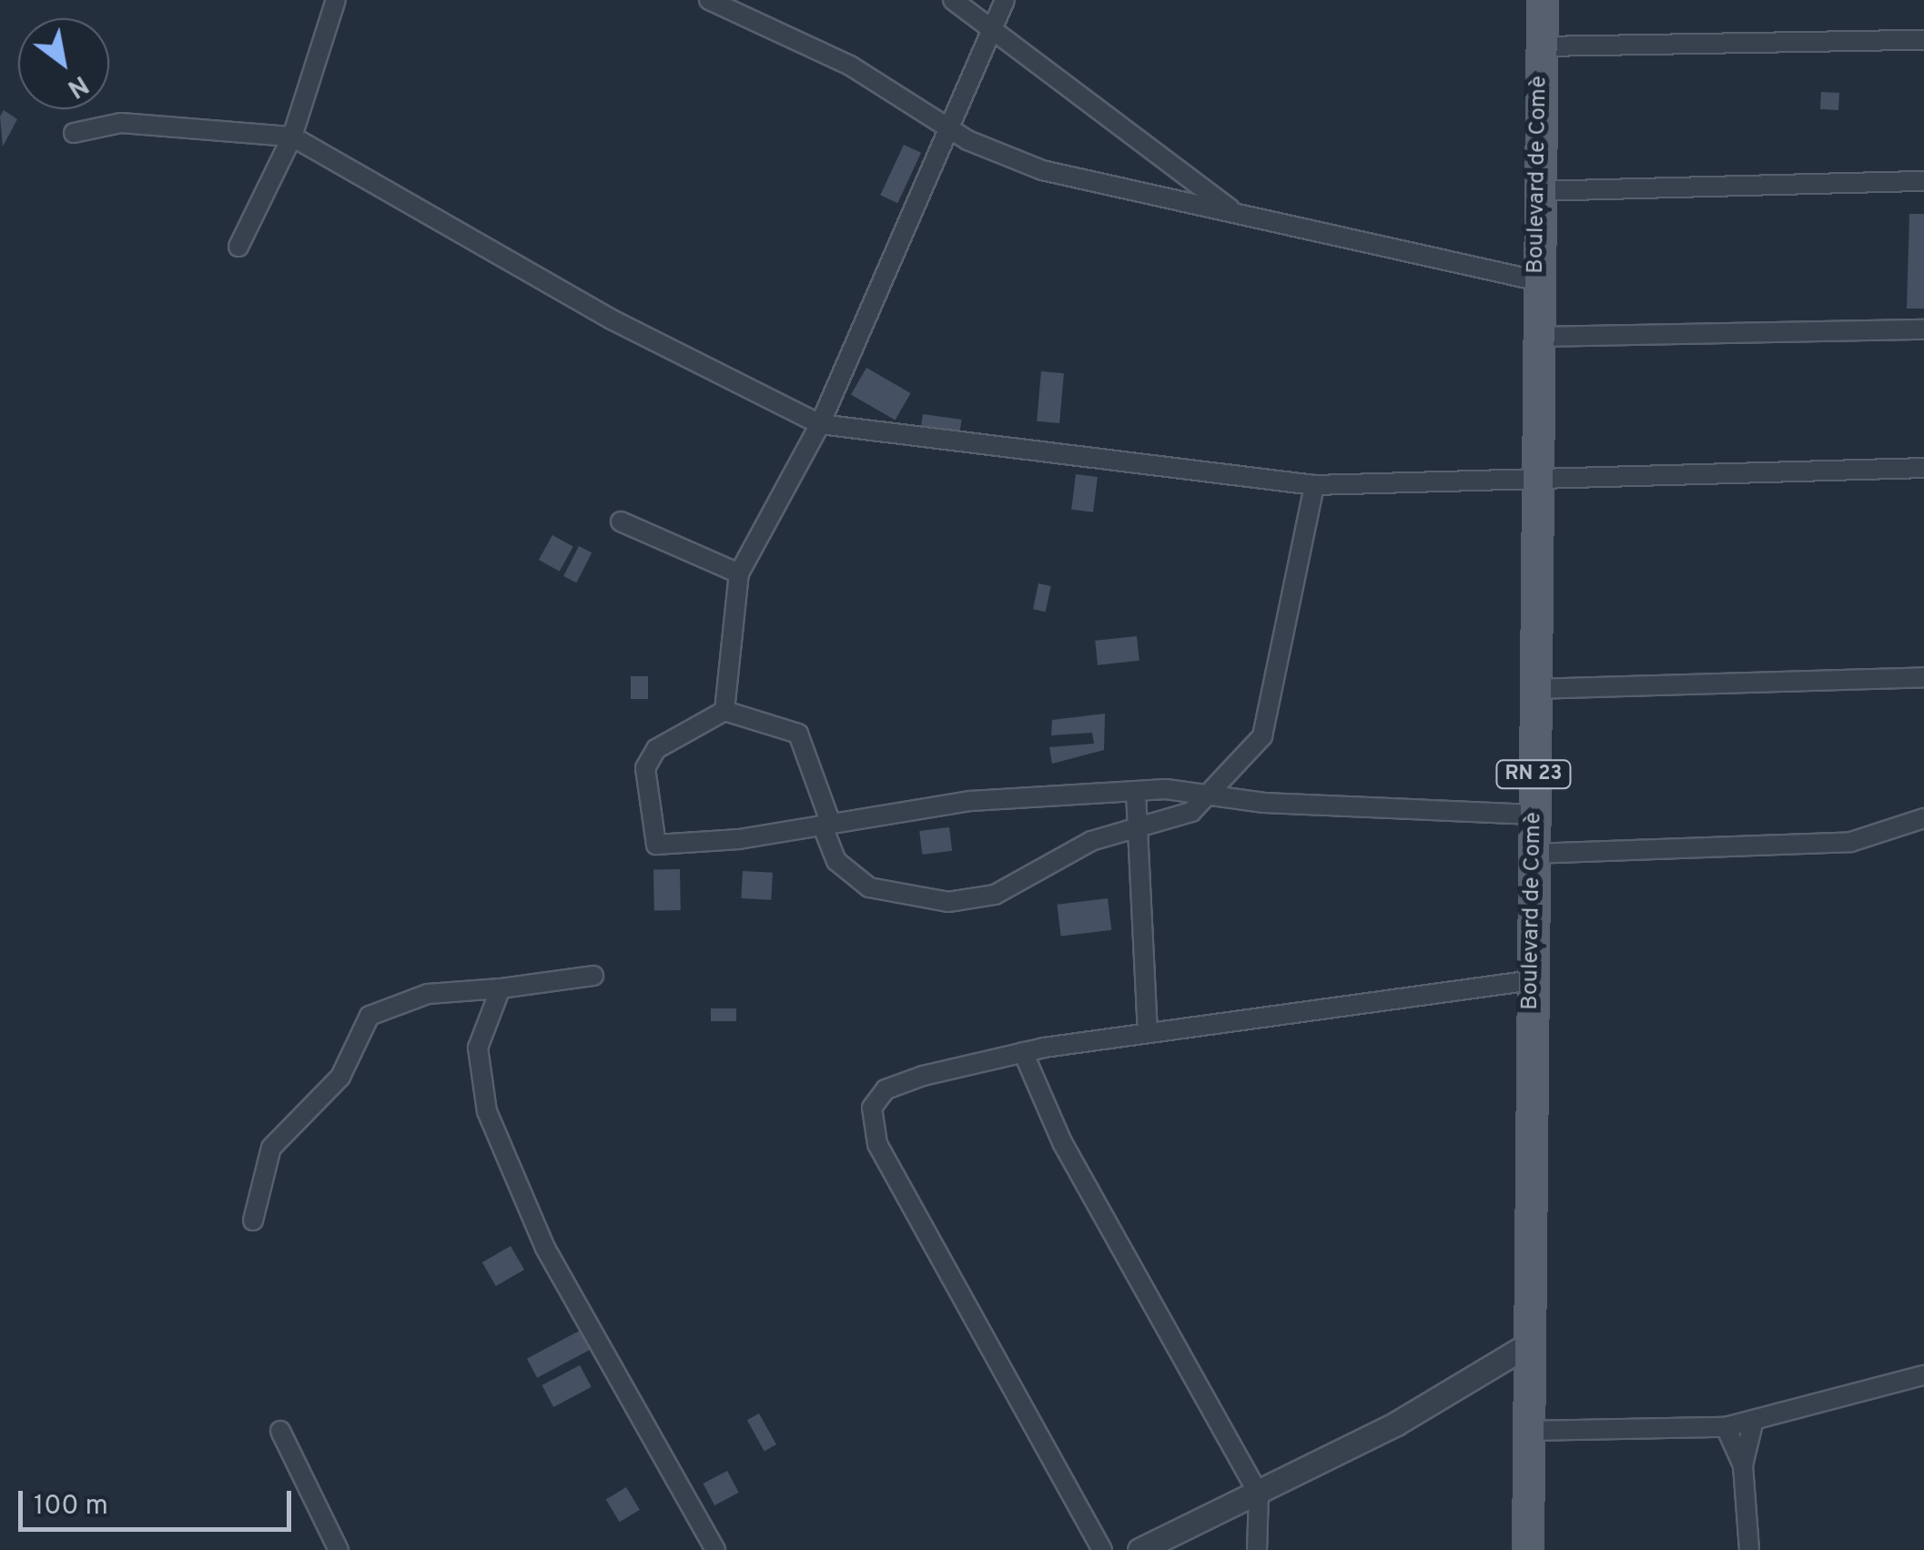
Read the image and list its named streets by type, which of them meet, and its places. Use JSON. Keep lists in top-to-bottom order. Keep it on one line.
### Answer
{"streets":{"main road":["Boulevard de Comè","RN 23"]},"scale_bar":"100 m","north":"bottom right"}
